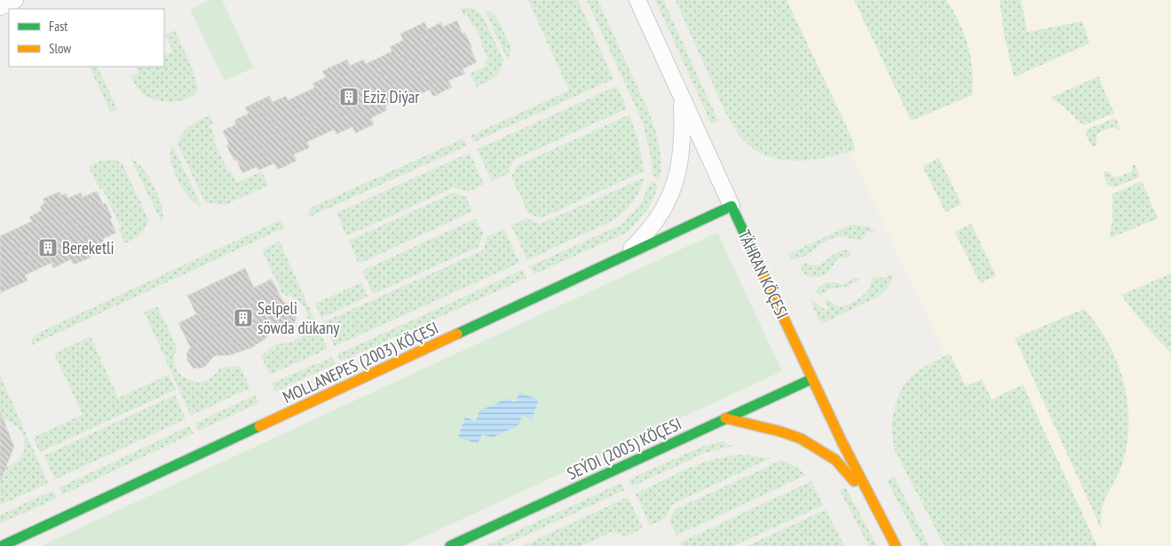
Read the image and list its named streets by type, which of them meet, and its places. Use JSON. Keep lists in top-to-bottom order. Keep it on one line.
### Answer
{"streets":{"street":["TÄHRAN KÖÇESI","MOLLANEPES (2003) KÖÇESI","SEÝDI (2005) KÖÇESI"]},"crossings":[["TÄHRAN KÖÇESI","MOLLANEPES (2003) KÖÇESI"],["TÄHRAN KÖÇESI","SEÝDI (2005) KÖÇESI"]],"places":{"building":["Eziz Diýar","Bereketli","Selpeli söwda dükany"]},"legend":["Fast","Slow"]}
